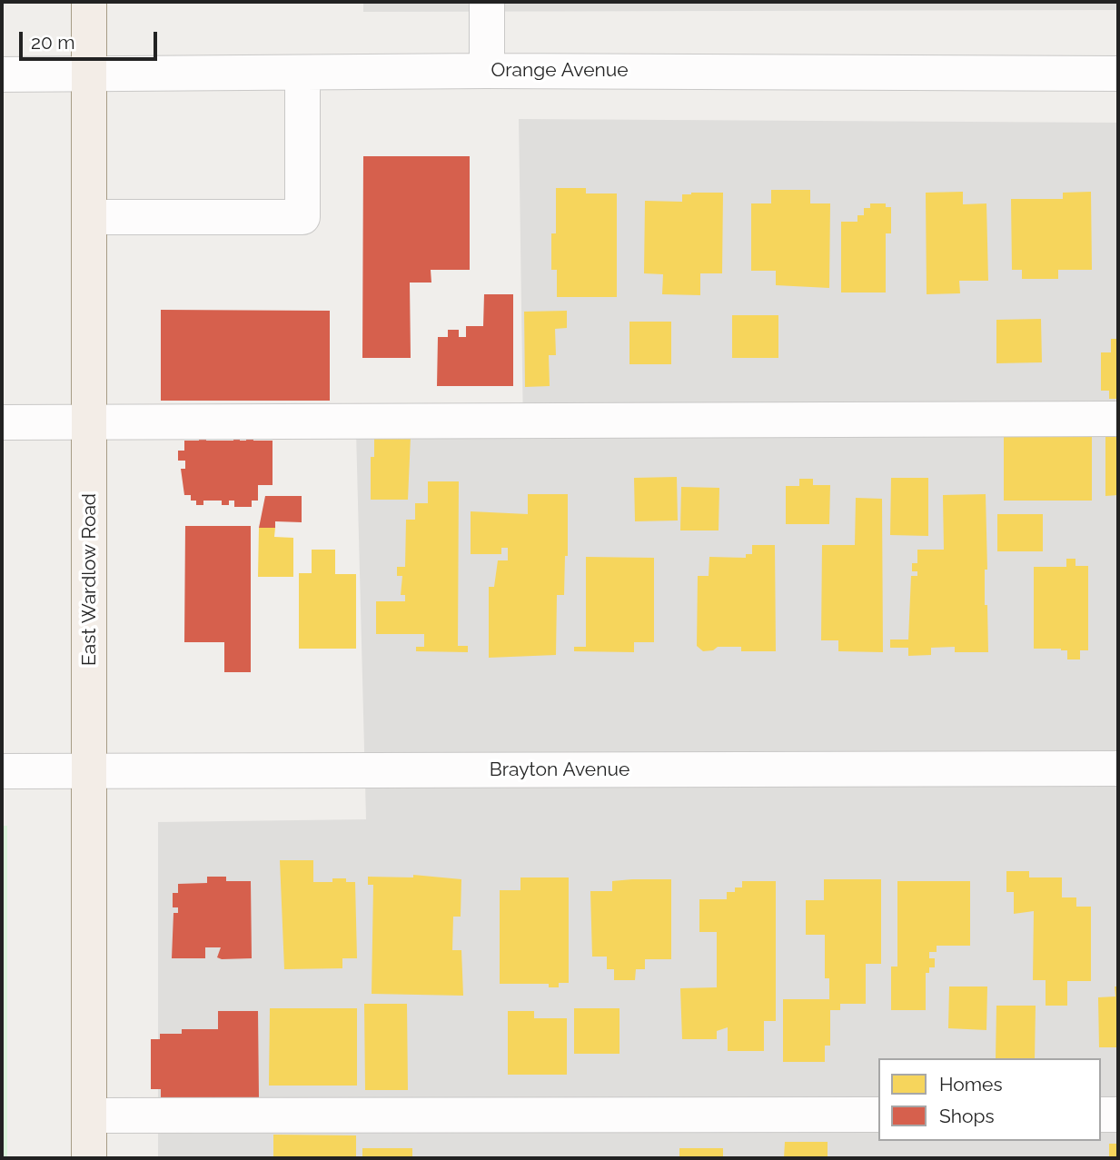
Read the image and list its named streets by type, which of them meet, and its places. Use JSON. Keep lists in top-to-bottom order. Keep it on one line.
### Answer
{"streets":{"main road":["East Wardlow Road"],"street":["Orange Avenue","Brayton Avenue"]},"crossings":[["Orange Avenue","East Wardlow Road"],["East Wardlow Road","Brayton Avenue"]],"legend":["Homes","Shops"],"scale_bar":"20 m"}
